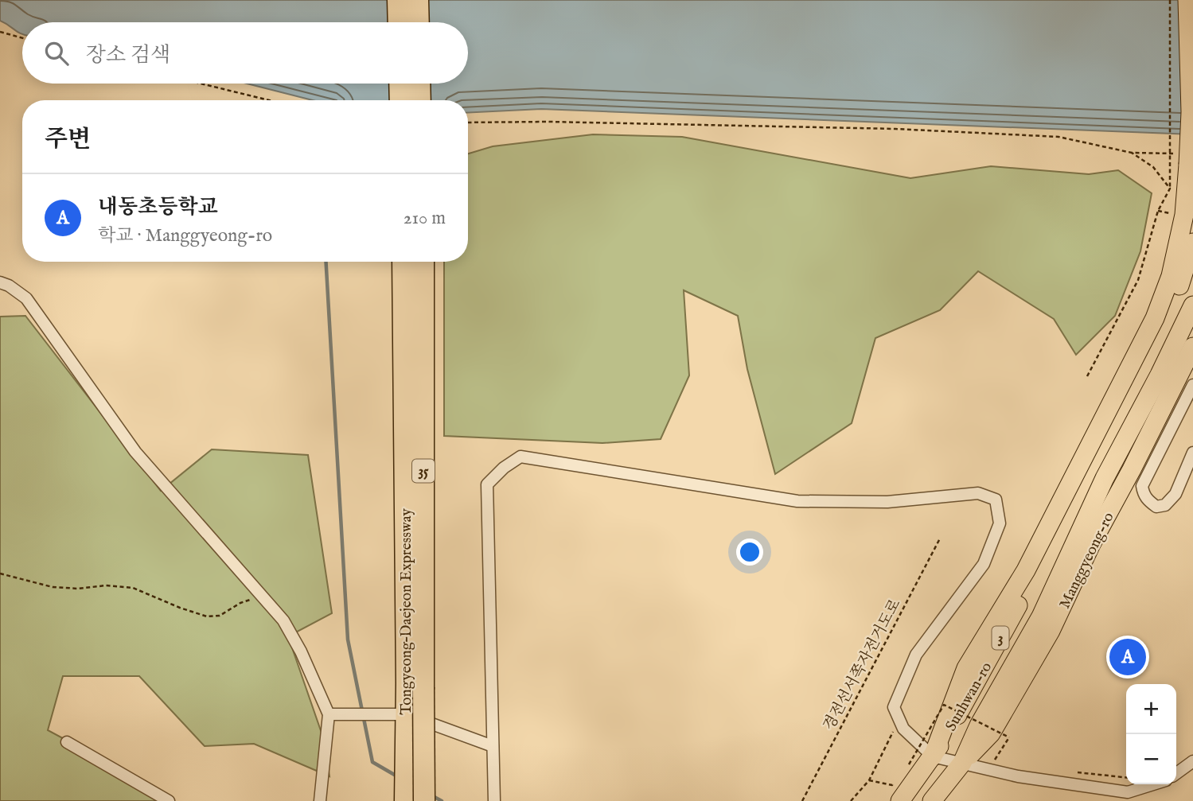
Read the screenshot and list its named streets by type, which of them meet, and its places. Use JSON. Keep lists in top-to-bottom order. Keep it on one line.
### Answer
{"streets":{"highway":["35","Tongyeong–Daejeon Expressway"],"main road":["Manggyeong-ro","3","Sunhwan-ro"],"path":["경전선서쪽자전거도로"]},"crossings":[["Manggyeong-ro","Sunhwan-ro"],["3","Sunhwan-ro"]],"page":{"search":"장소 검색","heading":"주변","list":[{"mark":"A","name":"내동초등학교","note":"학교 · Manggyeong-ro","value":"210 m"}],"pins":"A","map_buttons":["+","−"]}}
